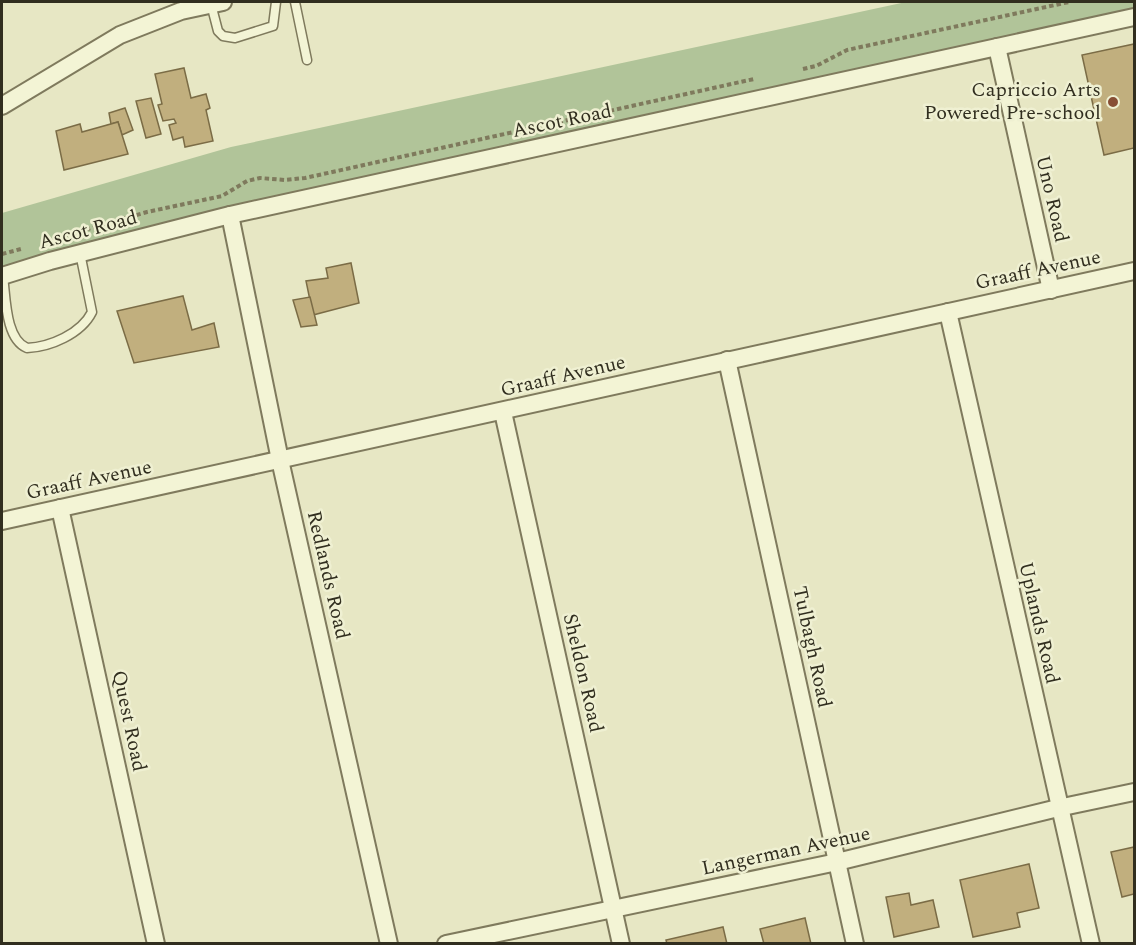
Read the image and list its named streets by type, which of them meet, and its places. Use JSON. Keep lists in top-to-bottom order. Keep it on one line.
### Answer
{"streets":{"street":["Ascot Road","Uno Road","Graaff Avenue","Redlands Road","Uplands Road","Tulbagh Road","Sheldon Road","Quest Road","Langerman Avenue"]},"crossings":[["Ascot Road","Uno Road"],["Ascot Road","Redlands Road"],["Uno Road","Graaff Avenue"],["Graaff Avenue","Redlands Road"],["Graaff Avenue","Uplands Road"],["Graaff Avenue","Tulbagh Road"],["Graaff Avenue","Sheldon Road"],["Graaff Avenue","Quest Road"],["Uplands Road","Langerman Avenue"],["Tulbagh Road","Langerman Avenue"],["Sheldon Road","Langerman Avenue"]],"places":["Capriccio Arts Powered Pre-school"]}
